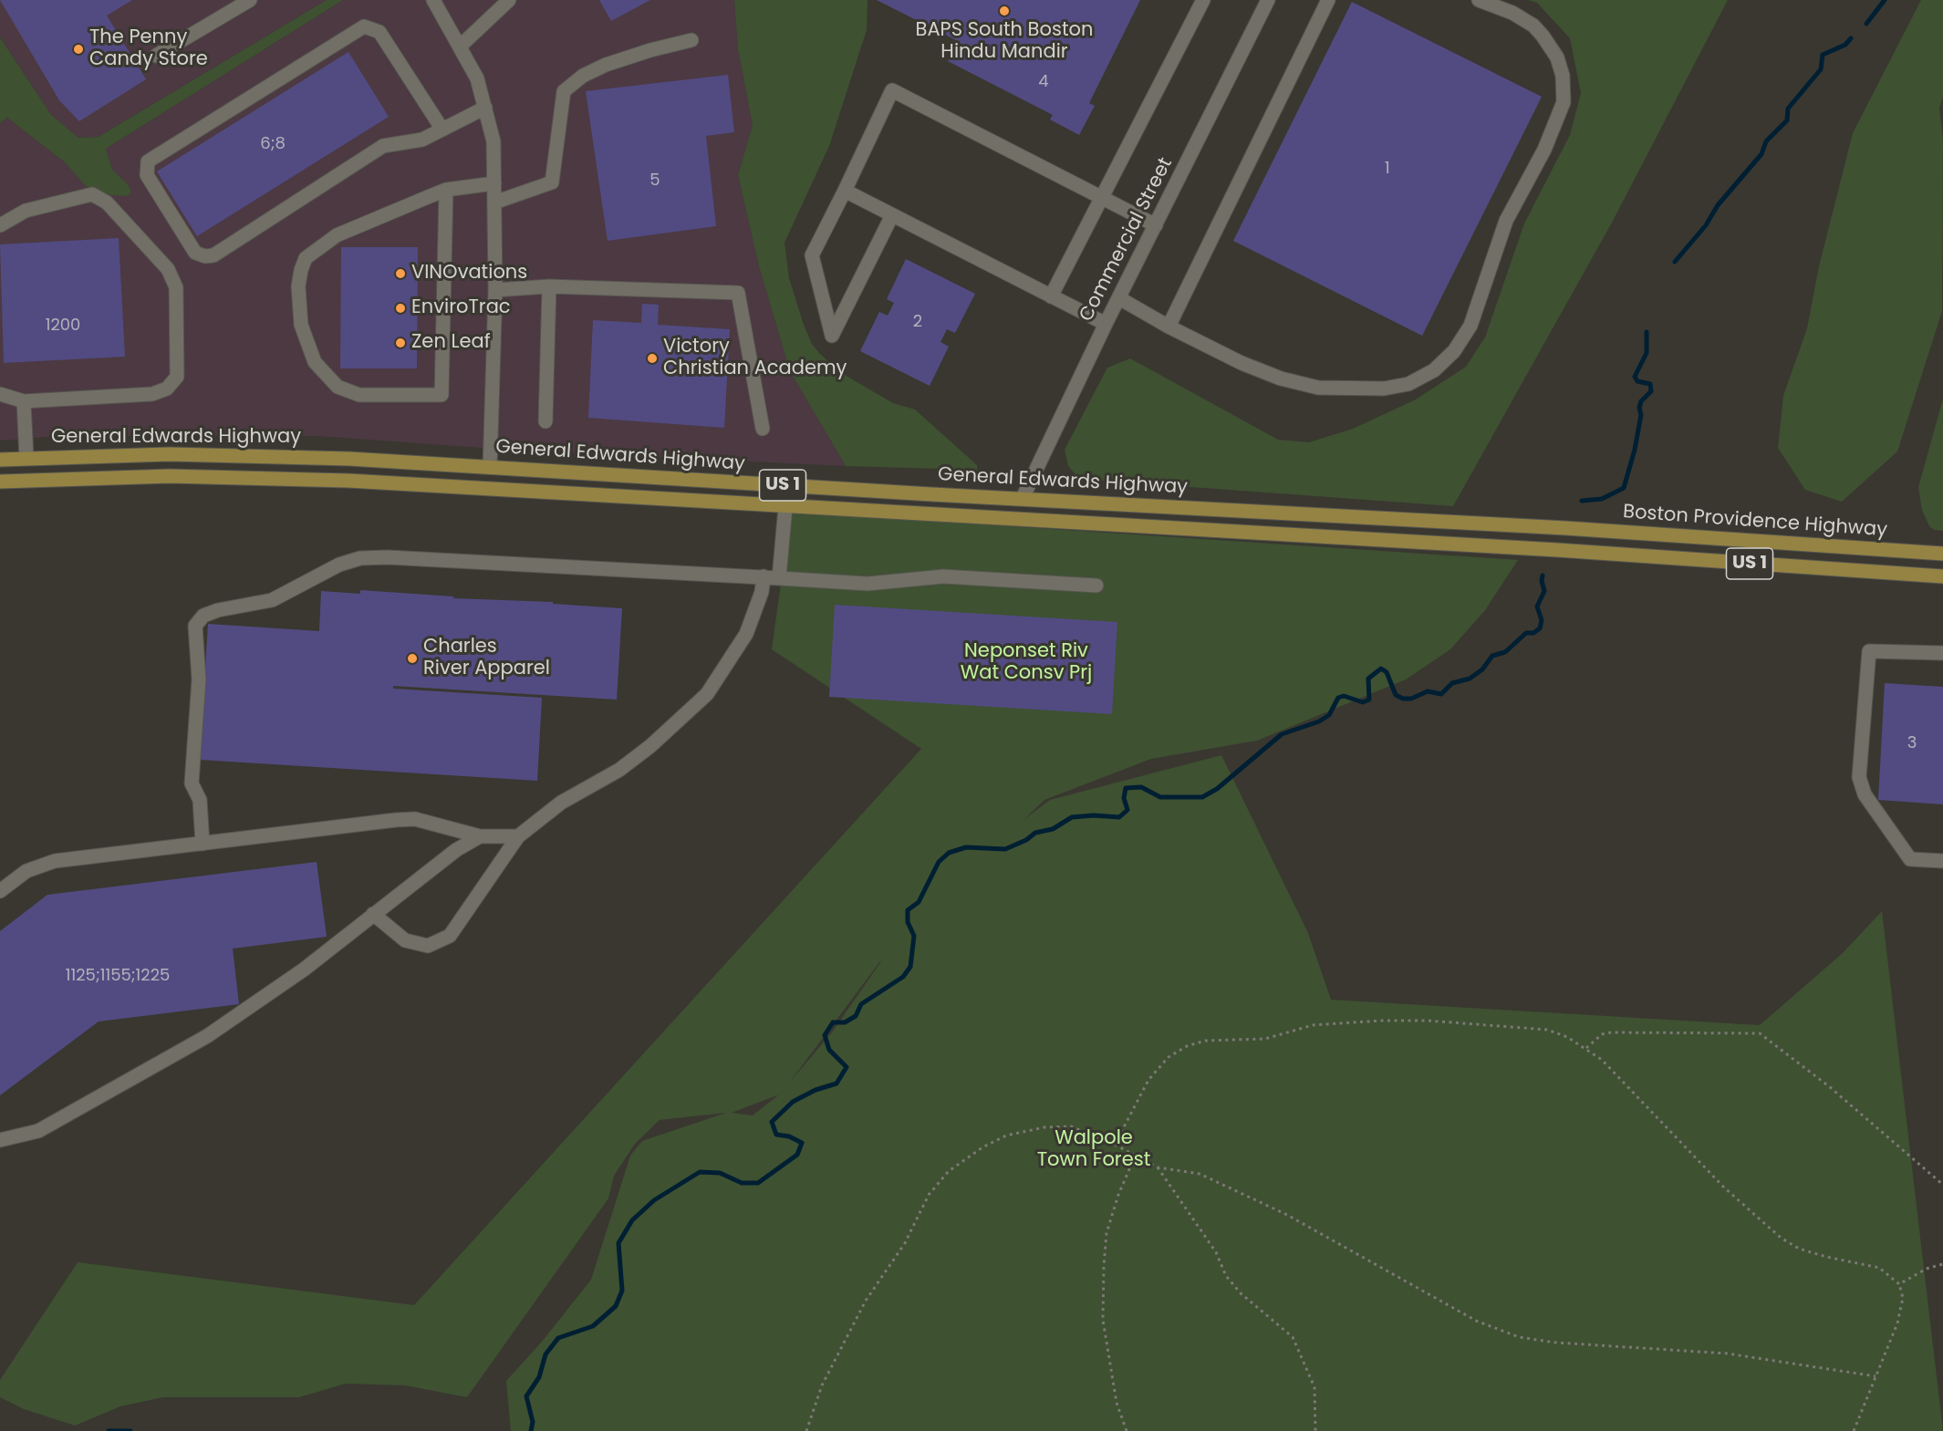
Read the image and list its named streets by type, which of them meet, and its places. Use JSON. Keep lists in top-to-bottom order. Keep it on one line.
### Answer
{"streets":{"main road":["General Edwards Highway","US 1","Boston Providence Highway"],"street":["Commercial Street"]},"crossings":[["Commercial Street","General Edwards Highway"],["General Edwards Highway","Boston Providence Highway"]],"parks":["Neponset Riv Wat Consv Prj","Walpole Town Forest"],"places":["BAPS South Boston Hindu Mandir","The Penny Candy Store","VINOvations","EnviroTrac","Zen Leaf","Victory Christian Academy","Charles River Apparel"],"house_numbers":["4","6;8","1","5","2","1200","3","1125;1155;1225"]}
